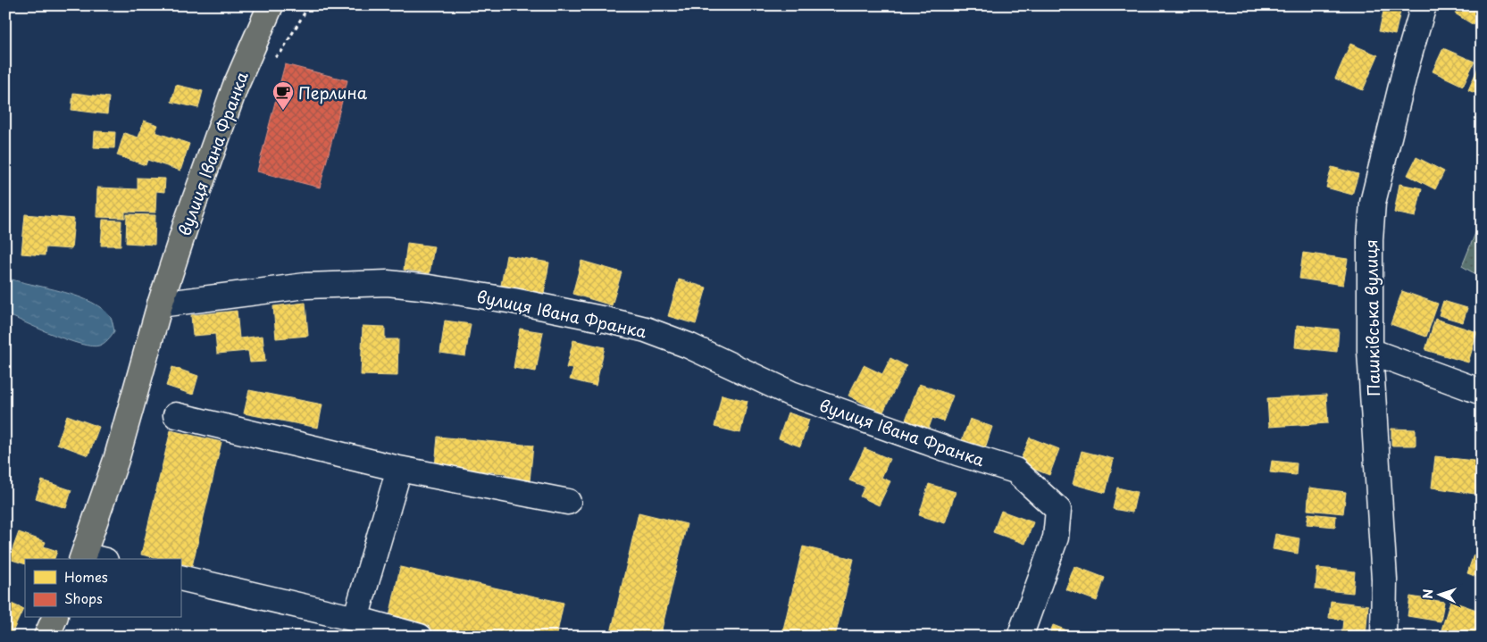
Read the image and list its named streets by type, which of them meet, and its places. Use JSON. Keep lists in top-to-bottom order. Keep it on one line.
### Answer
{"streets":{"main road":["вулиця Івана Франка"],"street":["Пашківська вулиця"]},"places":{"cafe":["Перлина"]},"legend":["Homes","Shops"],"north":"left"}
